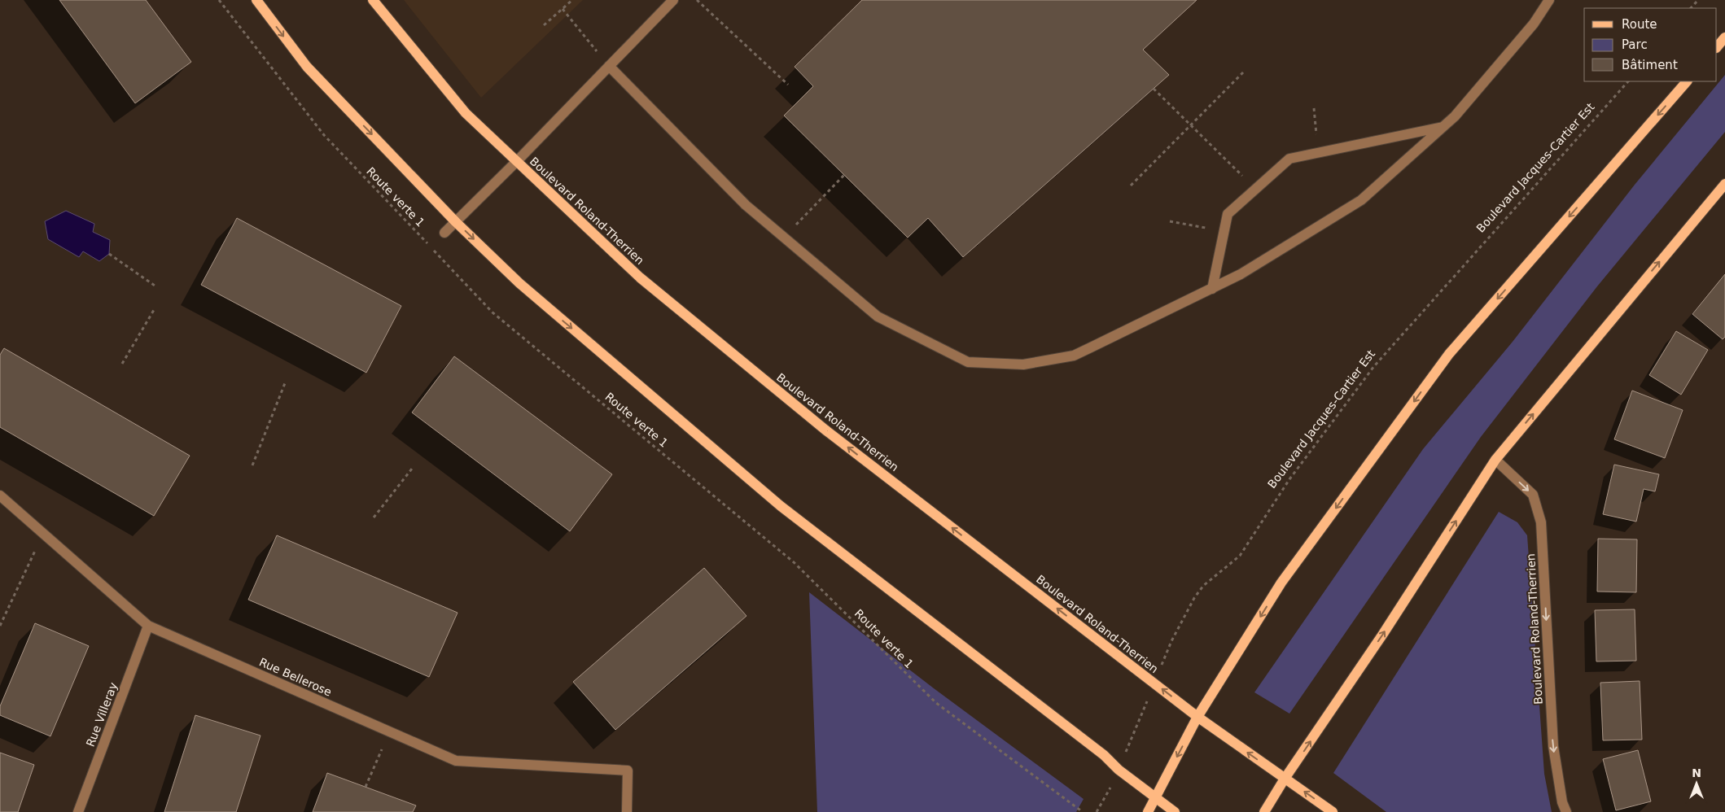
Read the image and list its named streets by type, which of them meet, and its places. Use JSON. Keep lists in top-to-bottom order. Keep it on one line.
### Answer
{"streets":{"main road":["Boulevard Roland-Therrien"],"street":["Rue Bellerose","Rue Villeray"],"path":["Boulevard Jacques-Cartier Est","Route verte 1"]},"crossings":[["Boulevard Jacques-Cartier Est","Boulevard Roland-Therrien"],["Rue Bellerose","Rue Villeray"]],"legend":["Route","Parc","Bâtiment"],"north":"top"}
